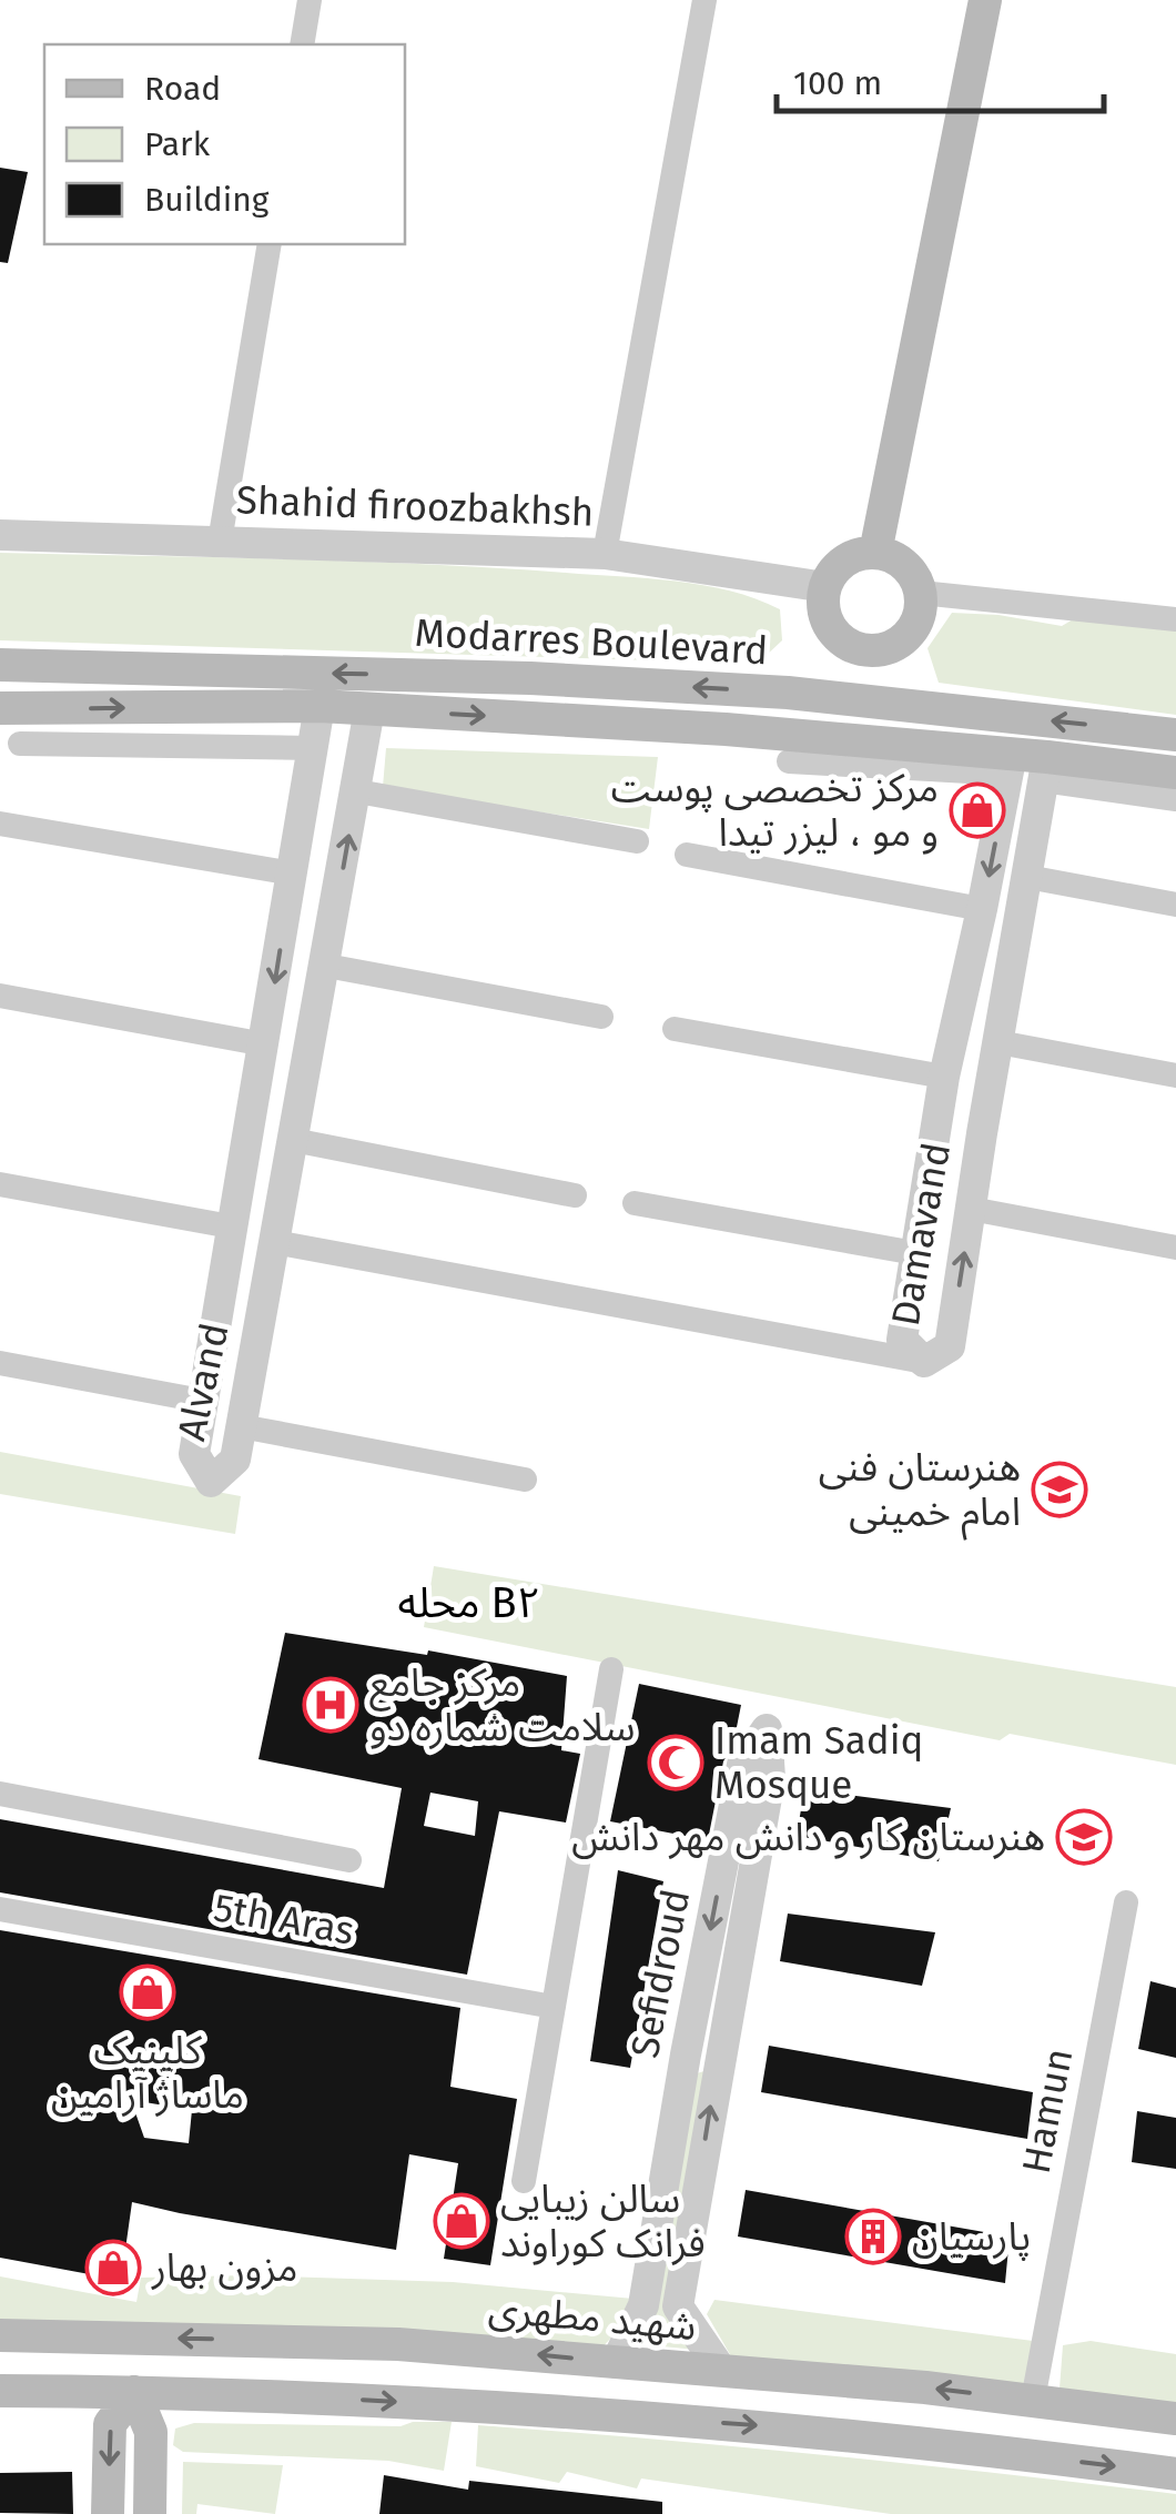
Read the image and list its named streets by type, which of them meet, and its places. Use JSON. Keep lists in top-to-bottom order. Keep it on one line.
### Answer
{"streets":{"main road":["Modarres Boulevard","شهید مطهری"],"street":["Shahid firoozbakhsh","Damavand","Alvand","5th Aras","Sefidroud","Hamun"]},"crossings":[["Modarres Boulevard","Damavand"],["Modarres Boulevard","Alvand"],["Sefidroud","شهید مطهری"],["Hamun","شهید مطهری"]],"districts":["محله B۲"],"places":{"shop":["مرکز تخصصی پوست و مو ، لیزر تیدا","کلینیک ماساژ آرامین","سالن زیبایی فرانک کوراوند","مزون بهار"],"school or university":["هنرستان فنی امام خمینی","هنرستان کار و دانش مهر دانش"],"hospital":["مرکز جامع سلامت شماره دو"],"mosque":["Imam Sadiq Mosque"],"building":["پارسیان"]},"legend":["Road","Park","Building"],"scale_bar":"100 m"}
